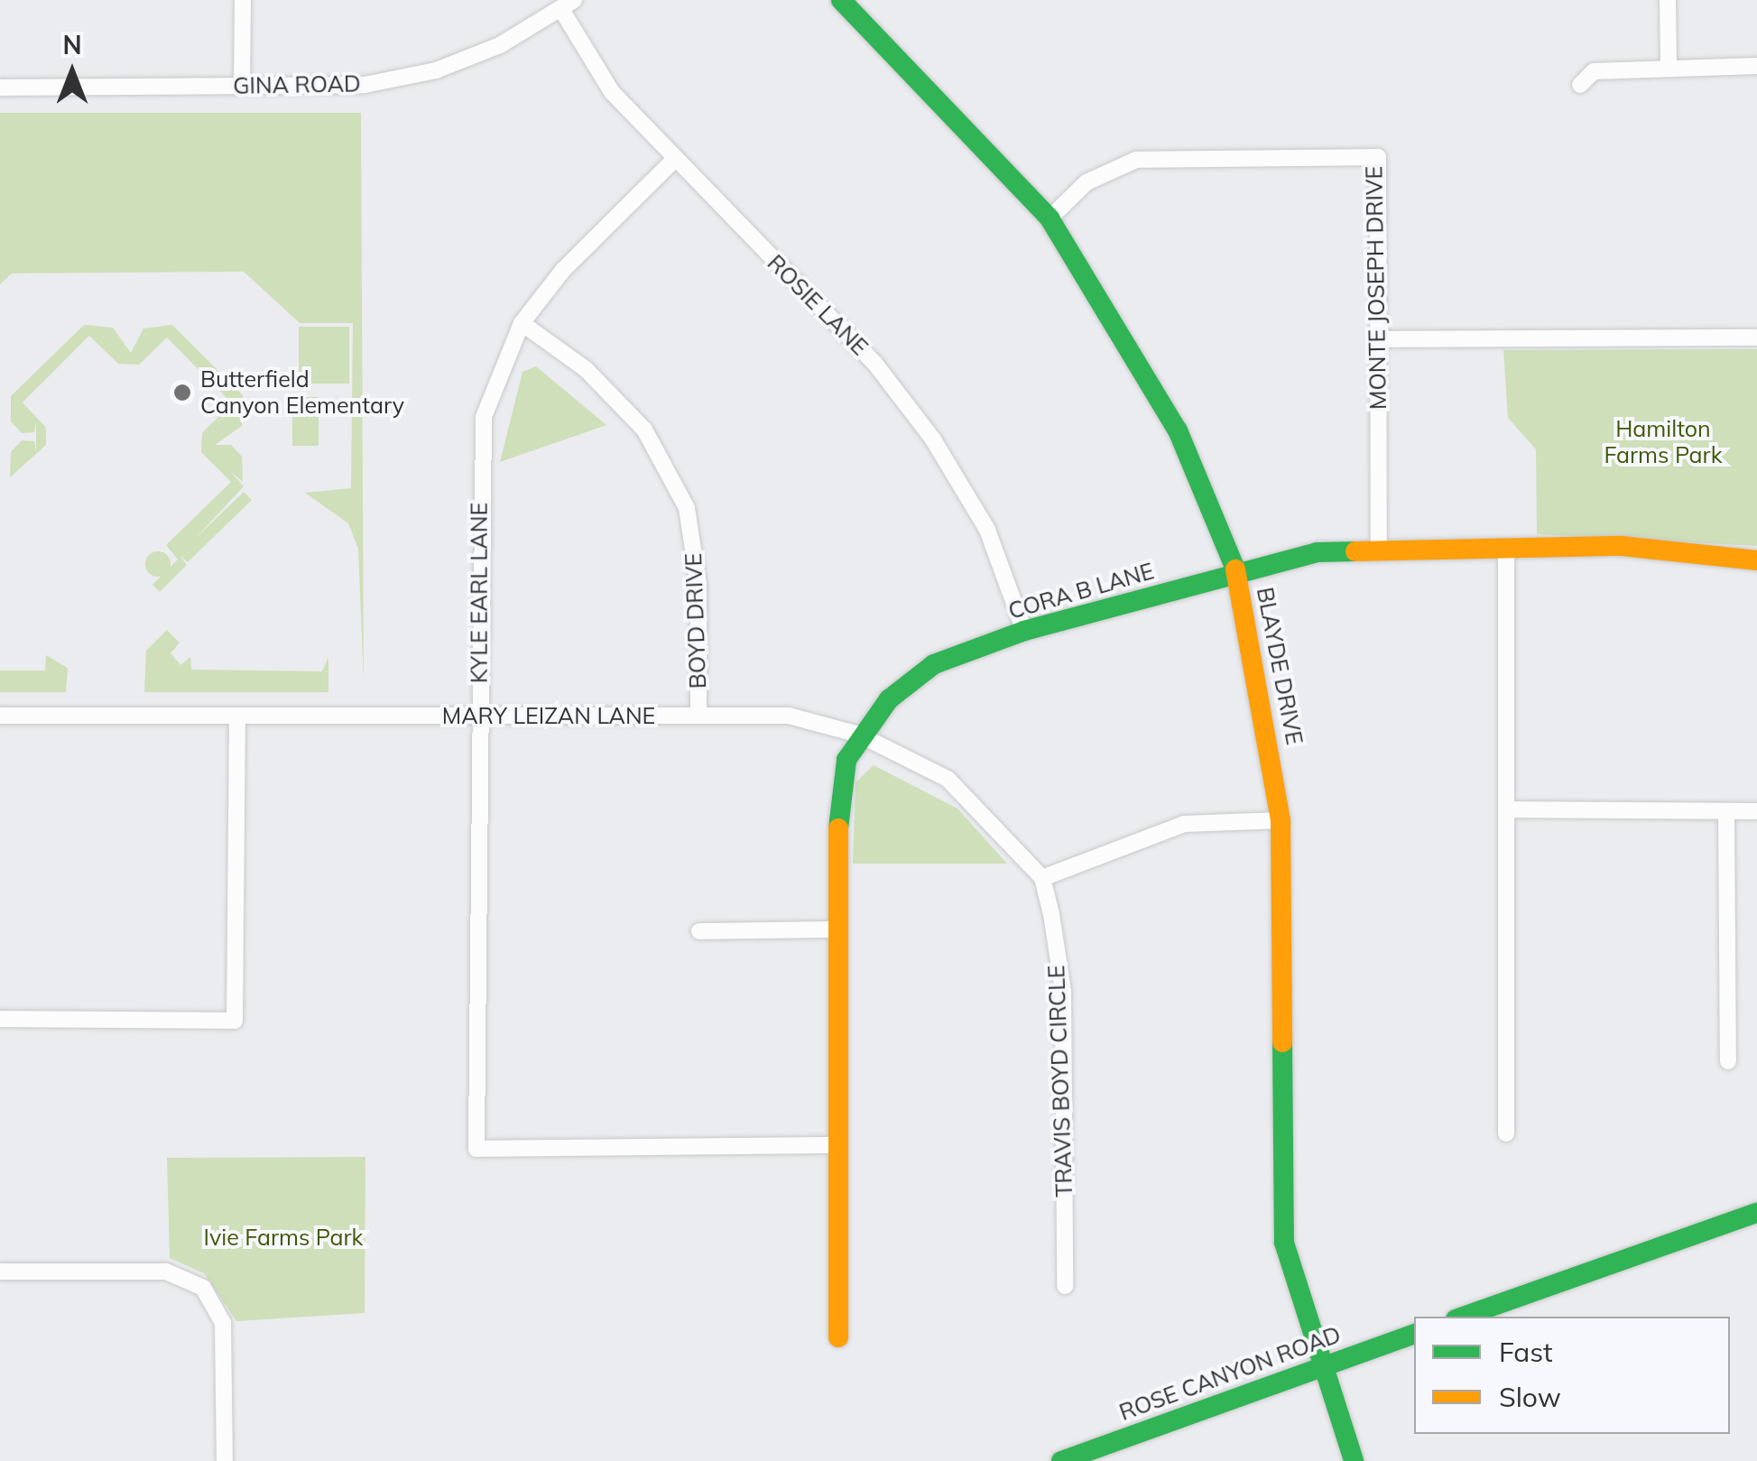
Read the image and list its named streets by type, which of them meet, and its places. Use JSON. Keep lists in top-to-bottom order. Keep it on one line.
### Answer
{"streets":{"street":["GINA ROAD","MONTE JOSEPH DRIVE","ROSIE LANE","CORA B LANE","KYLE EARL LANE","BOYD DRIVE","BLAYDE DRIVE","MARY LEIZAN LANE","TRAVIS BOYD CIRCLE","ROSE CANYON ROAD"]},"crossings":[["GINA ROAD","ROSIE LANE"],["MONTE JOSEPH DRIVE","CORA B LANE"],["MONTE JOSEPH DRIVE","BLAYDE DRIVE"],["ROSIE LANE","CORA B LANE"],["ROSIE LANE","KYLE EARL LANE"],["CORA B LANE","KYLE EARL LANE"],["CORA B LANE","BLAYDE DRIVE"],["CORA B LANE","MARY LEIZAN LANE"],["KYLE EARL LANE","BOYD DRIVE"],["KYLE EARL LANE","MARY LEIZAN LANE"],["BOYD DRIVE","MARY LEIZAN LANE"],["BLAYDE DRIVE","ROSE CANYON ROAD"],["MARY LEIZAN LANE","TRAVIS BOYD CIRCLE"]],"parks":["Hamilton Farms Park","Ivie Farms Park"],"places":["Butterfield Canyon Elementary"],"legend":["Fast","Slow"],"north":"top"}
